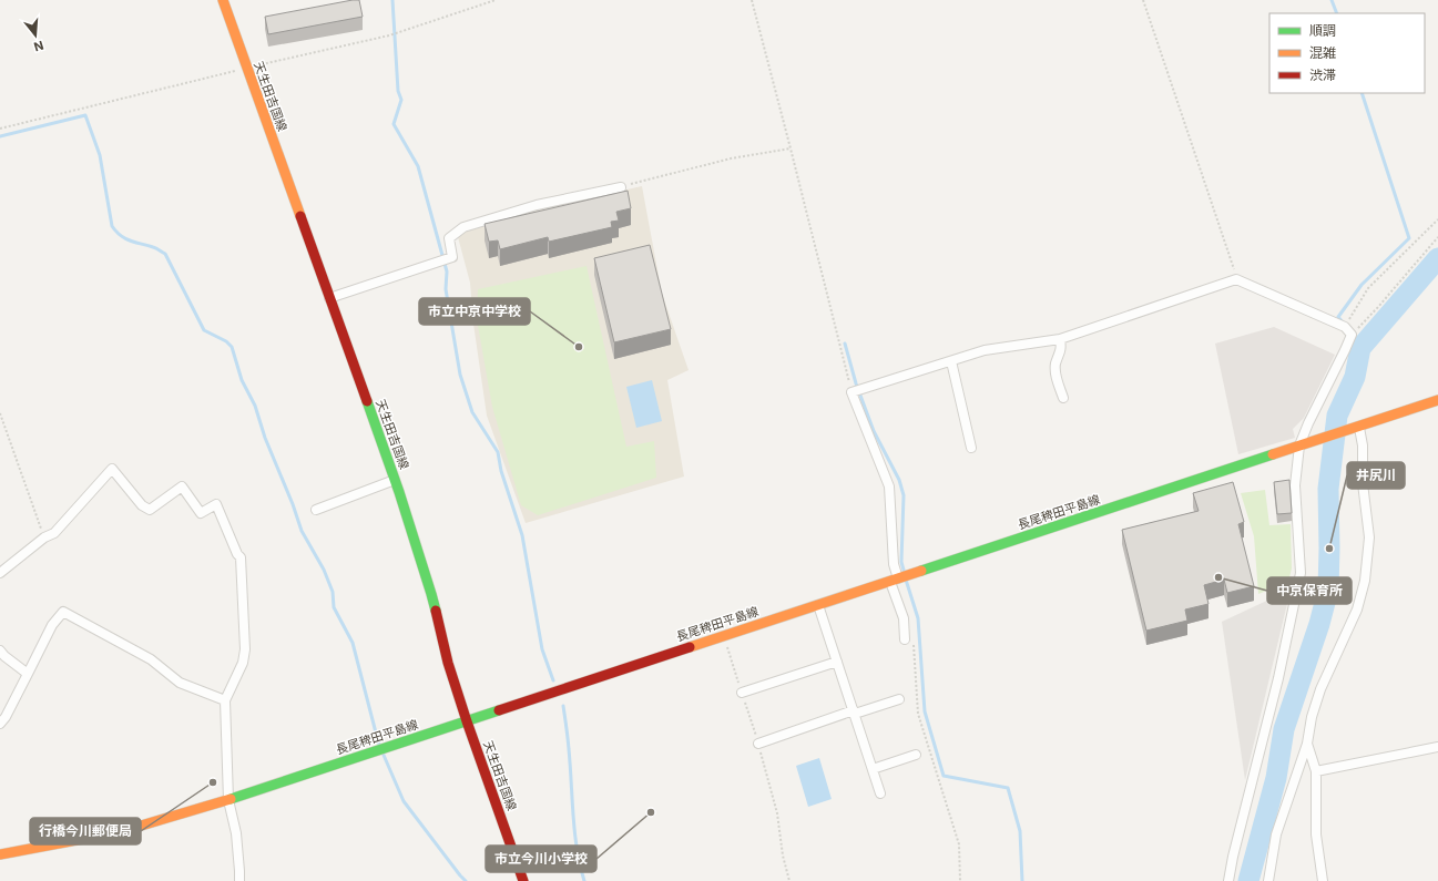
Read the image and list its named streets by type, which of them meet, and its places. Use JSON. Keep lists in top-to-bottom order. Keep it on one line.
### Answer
{"streets":{"main road":["天生田吉国線","長尾稗田平島線"]},"crossings":[["天生田吉国線","長尾稗田平島線"]],"places":["市立中京中学校","井尻川","中京保育所","行橋今川郵便局","市立今川小学校"],"legend":["順調","混雑","渋滞"],"north":"bottom"}
